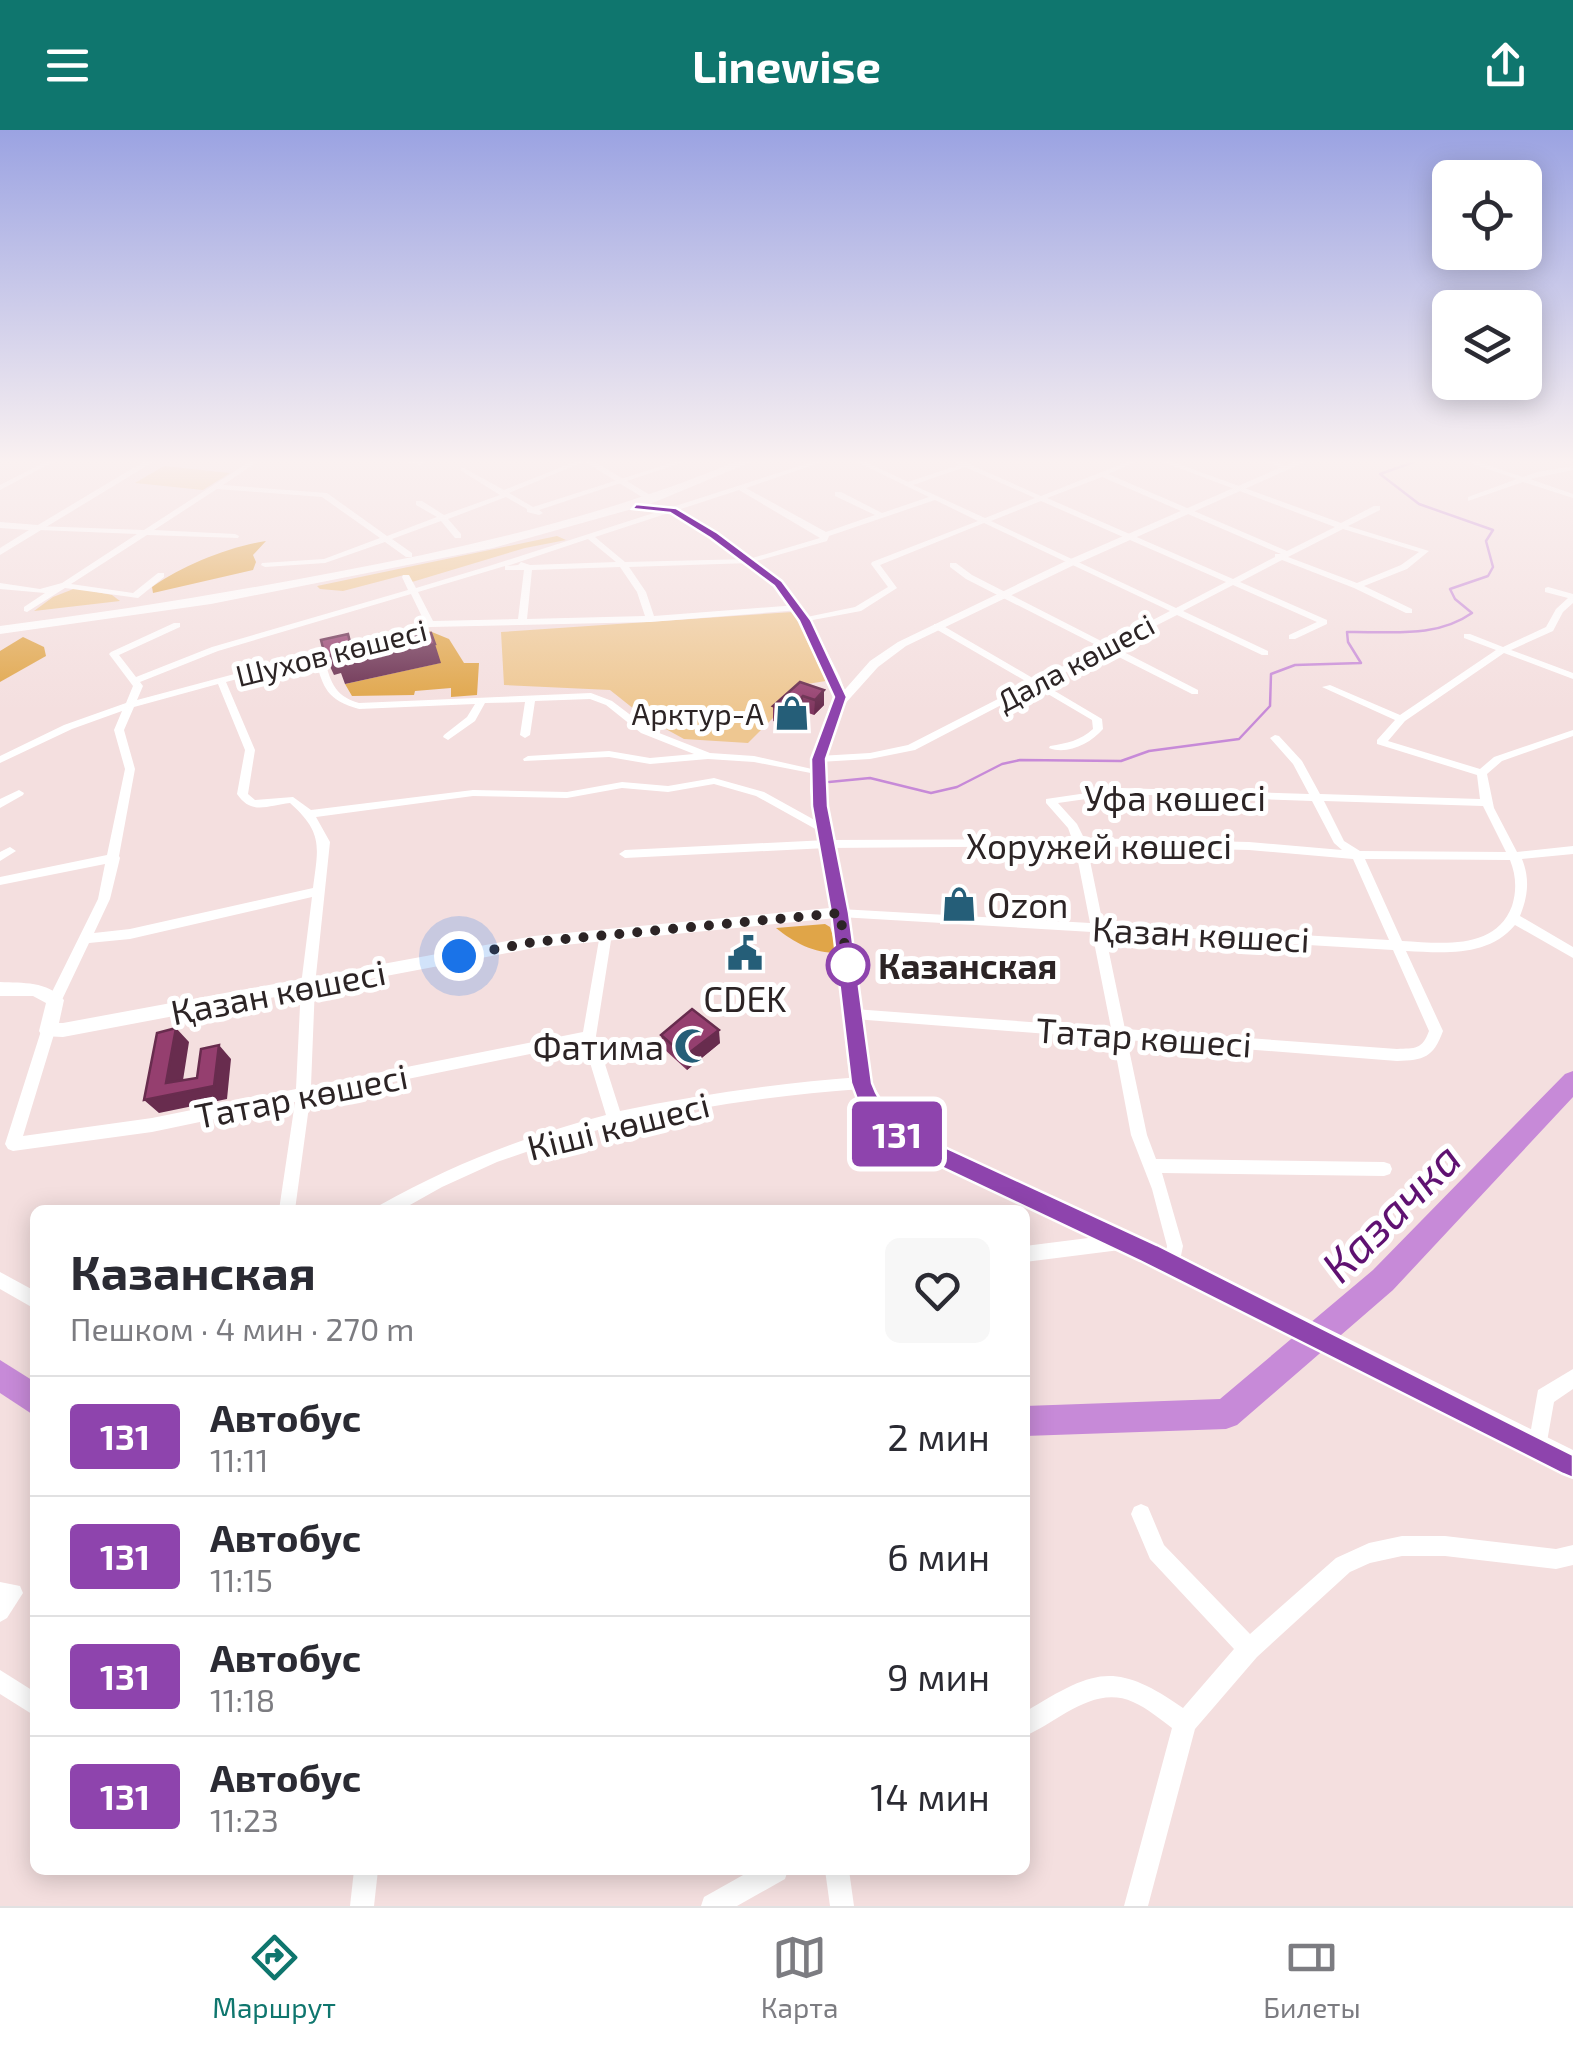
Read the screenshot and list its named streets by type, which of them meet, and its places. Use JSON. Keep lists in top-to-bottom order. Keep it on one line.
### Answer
{"streets":{"street":["Шухов көшесі","Дала көшесі","Уфа көшесі","Хоружей көшесі","Қазан көшесі","Татар көшесі","Кіші көшесі"]},"crossings":[["Уфа көшесі","Хоружей көшесі"],["Уфа көшесі","Қазан көшесі"],["Уфа көшесі","Татар көшесі"],["Қазан көшесі","Татар көшесі"]],"water":["Казачка"],"places":{"shop":["Арктур-А","Ozon"],"public building":["CDEK"],"other":["Казанская"],"mosque":["Фатима"]},"lines":["bus line 131"],"page":{"header":"Linewise","on_map":"131","heading":["Казанская","Пешком · 4 мин · 270 m"],"list":[{"mark":"131","name":"Автобус","note":"11:11","value":"2 мин"},{"mark":"131","name":"Автобус","note":"11:15","value":"6 мин"},{"mark":"131","name":"Автобус","note":"11:18","value":"9 мин"},{"mark":"131","name":"Автобус","note":"11:23","value":"14 мин"}],"tabs":["Маршрут","Карта","Билеты"]}}
